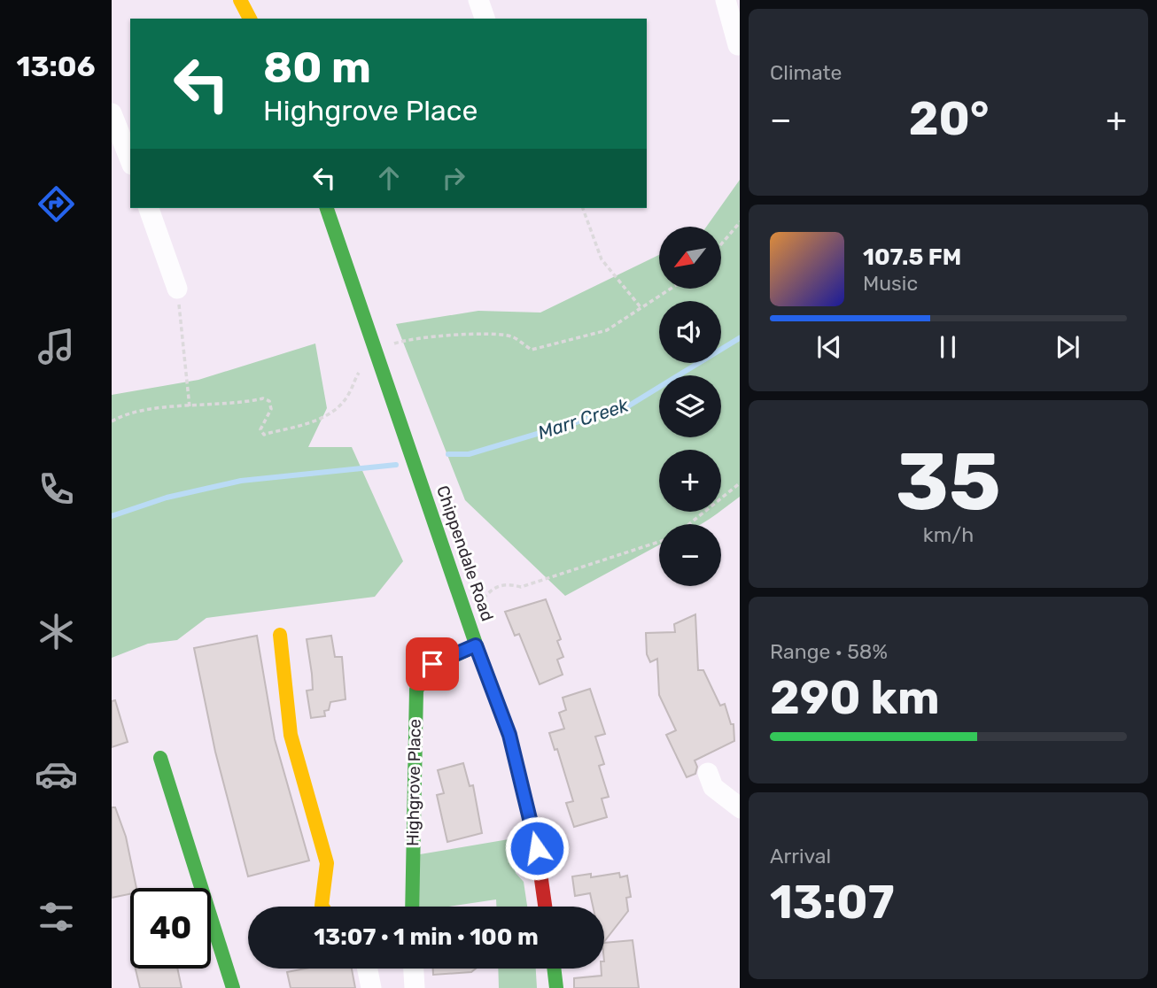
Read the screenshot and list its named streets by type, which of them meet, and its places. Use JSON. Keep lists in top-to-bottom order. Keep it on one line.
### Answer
{"streets":{"street":["Chippendale Road","Highgrove Place"]},"crossings":[["Chippendale Road","Highgrove Place"]],"water":["Marr Creek"],"north":"bottom left","page":{"tabs":"13:06","tile":["Climate",["35","km/h"],["Range · 58%","290 km"],["Arrival","13:07"]],"turn":["80 m","Highgrove Place"],"heat":["−","20°","+"],"map_buttons":["+","−"],"song":["107.5 FM","Music"],"limit":"40","trip":"13:07 · 1 min · 100 m"}}
